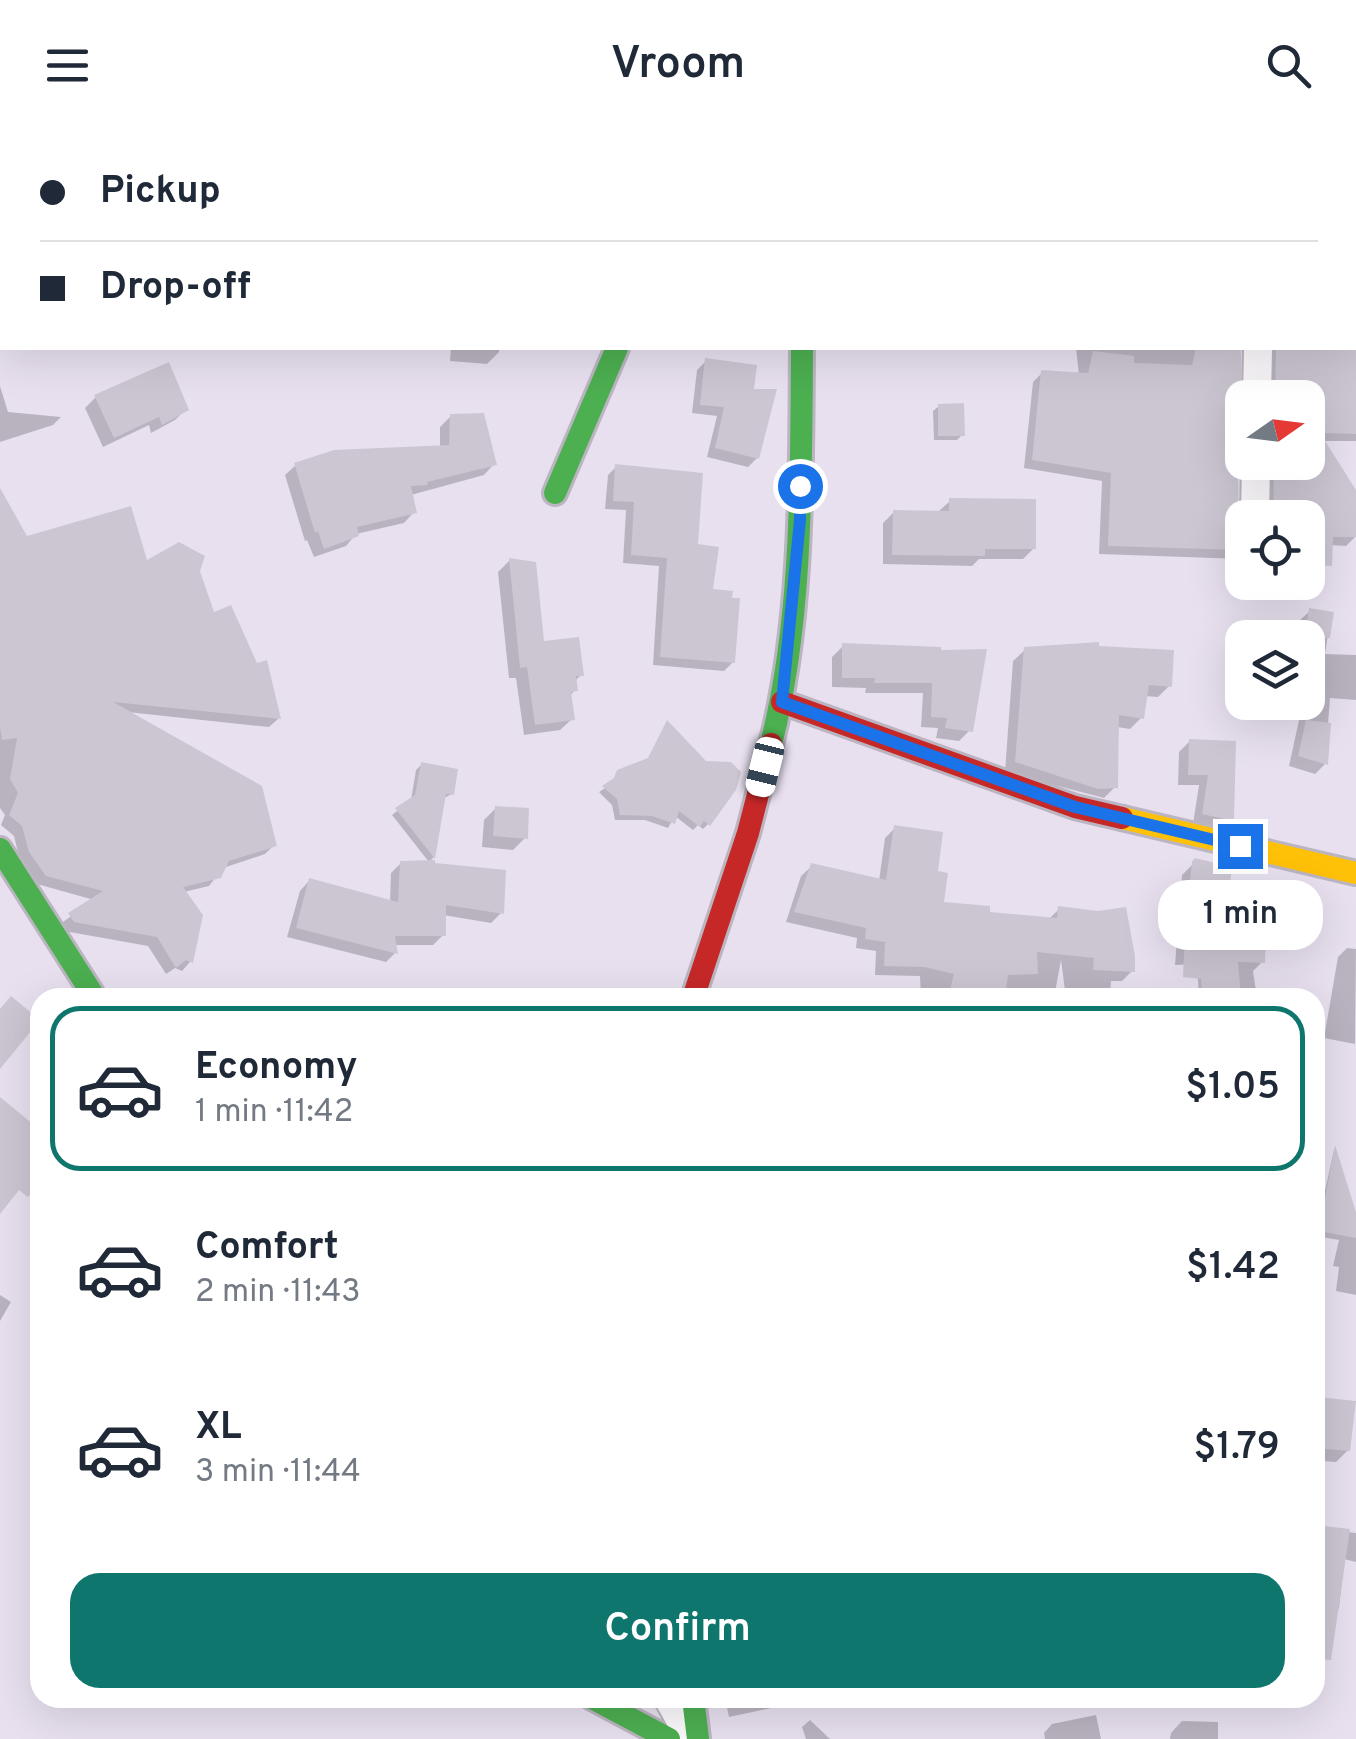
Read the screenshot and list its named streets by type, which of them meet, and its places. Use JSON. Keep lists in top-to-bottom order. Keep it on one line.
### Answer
{"north":"right","page":{"header":"Vroom","banner":["Pickup","Drop-off"],"bubble":"1 min","list":[{"name":"Economy","note":"1 min · 11:42","value":"$1.05"},{"name":"Comfort","note":"2 min · 11:43","value":"$1.42"},{"name":"XL","note":"3 min · 11:44","value":"$1.79"}],"buttons":"Confirm"}}
